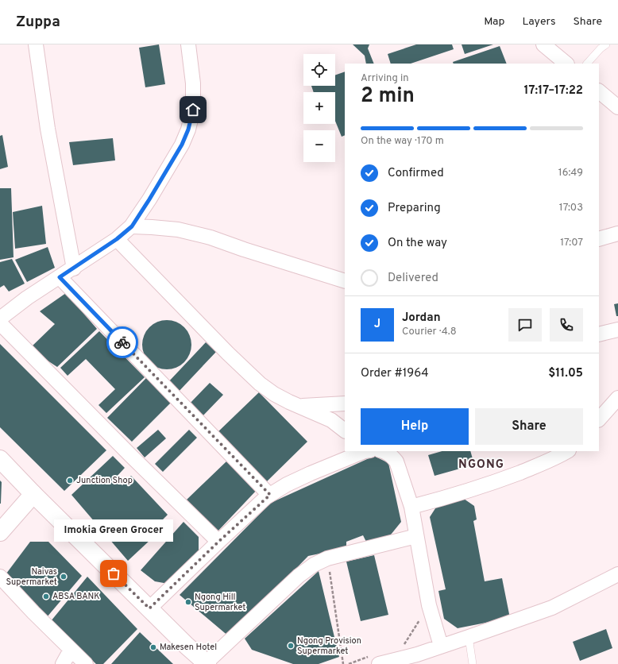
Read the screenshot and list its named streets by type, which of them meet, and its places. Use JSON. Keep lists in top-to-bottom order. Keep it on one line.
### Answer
{"districts":["NGONG"],"places":["Junction Shop","Imokia Green Grocer","Naivas Supermarket","ABSA BANK","Ngong Hill Supermarket","Ngong Provision Supermarket","Makesen Hotel"],"page":{"header":"Zuppa","nav":["Map","Layers","Share"],"map_buttons":["+","−"],"heading":["2 min","Arriving in","17:17–17:22"],"panel":["Jordan","Courier · 4.8","Order #1964","$11.05"],"bar":"On the way · 170 m","list":[["Confirmed","16:49"],["Preparing","17:03"],["On the way","17:07"],"Delivered"],"round":"J","buttons":["Help","Share"],"bubble":"Imokia Green Grocer"}}
